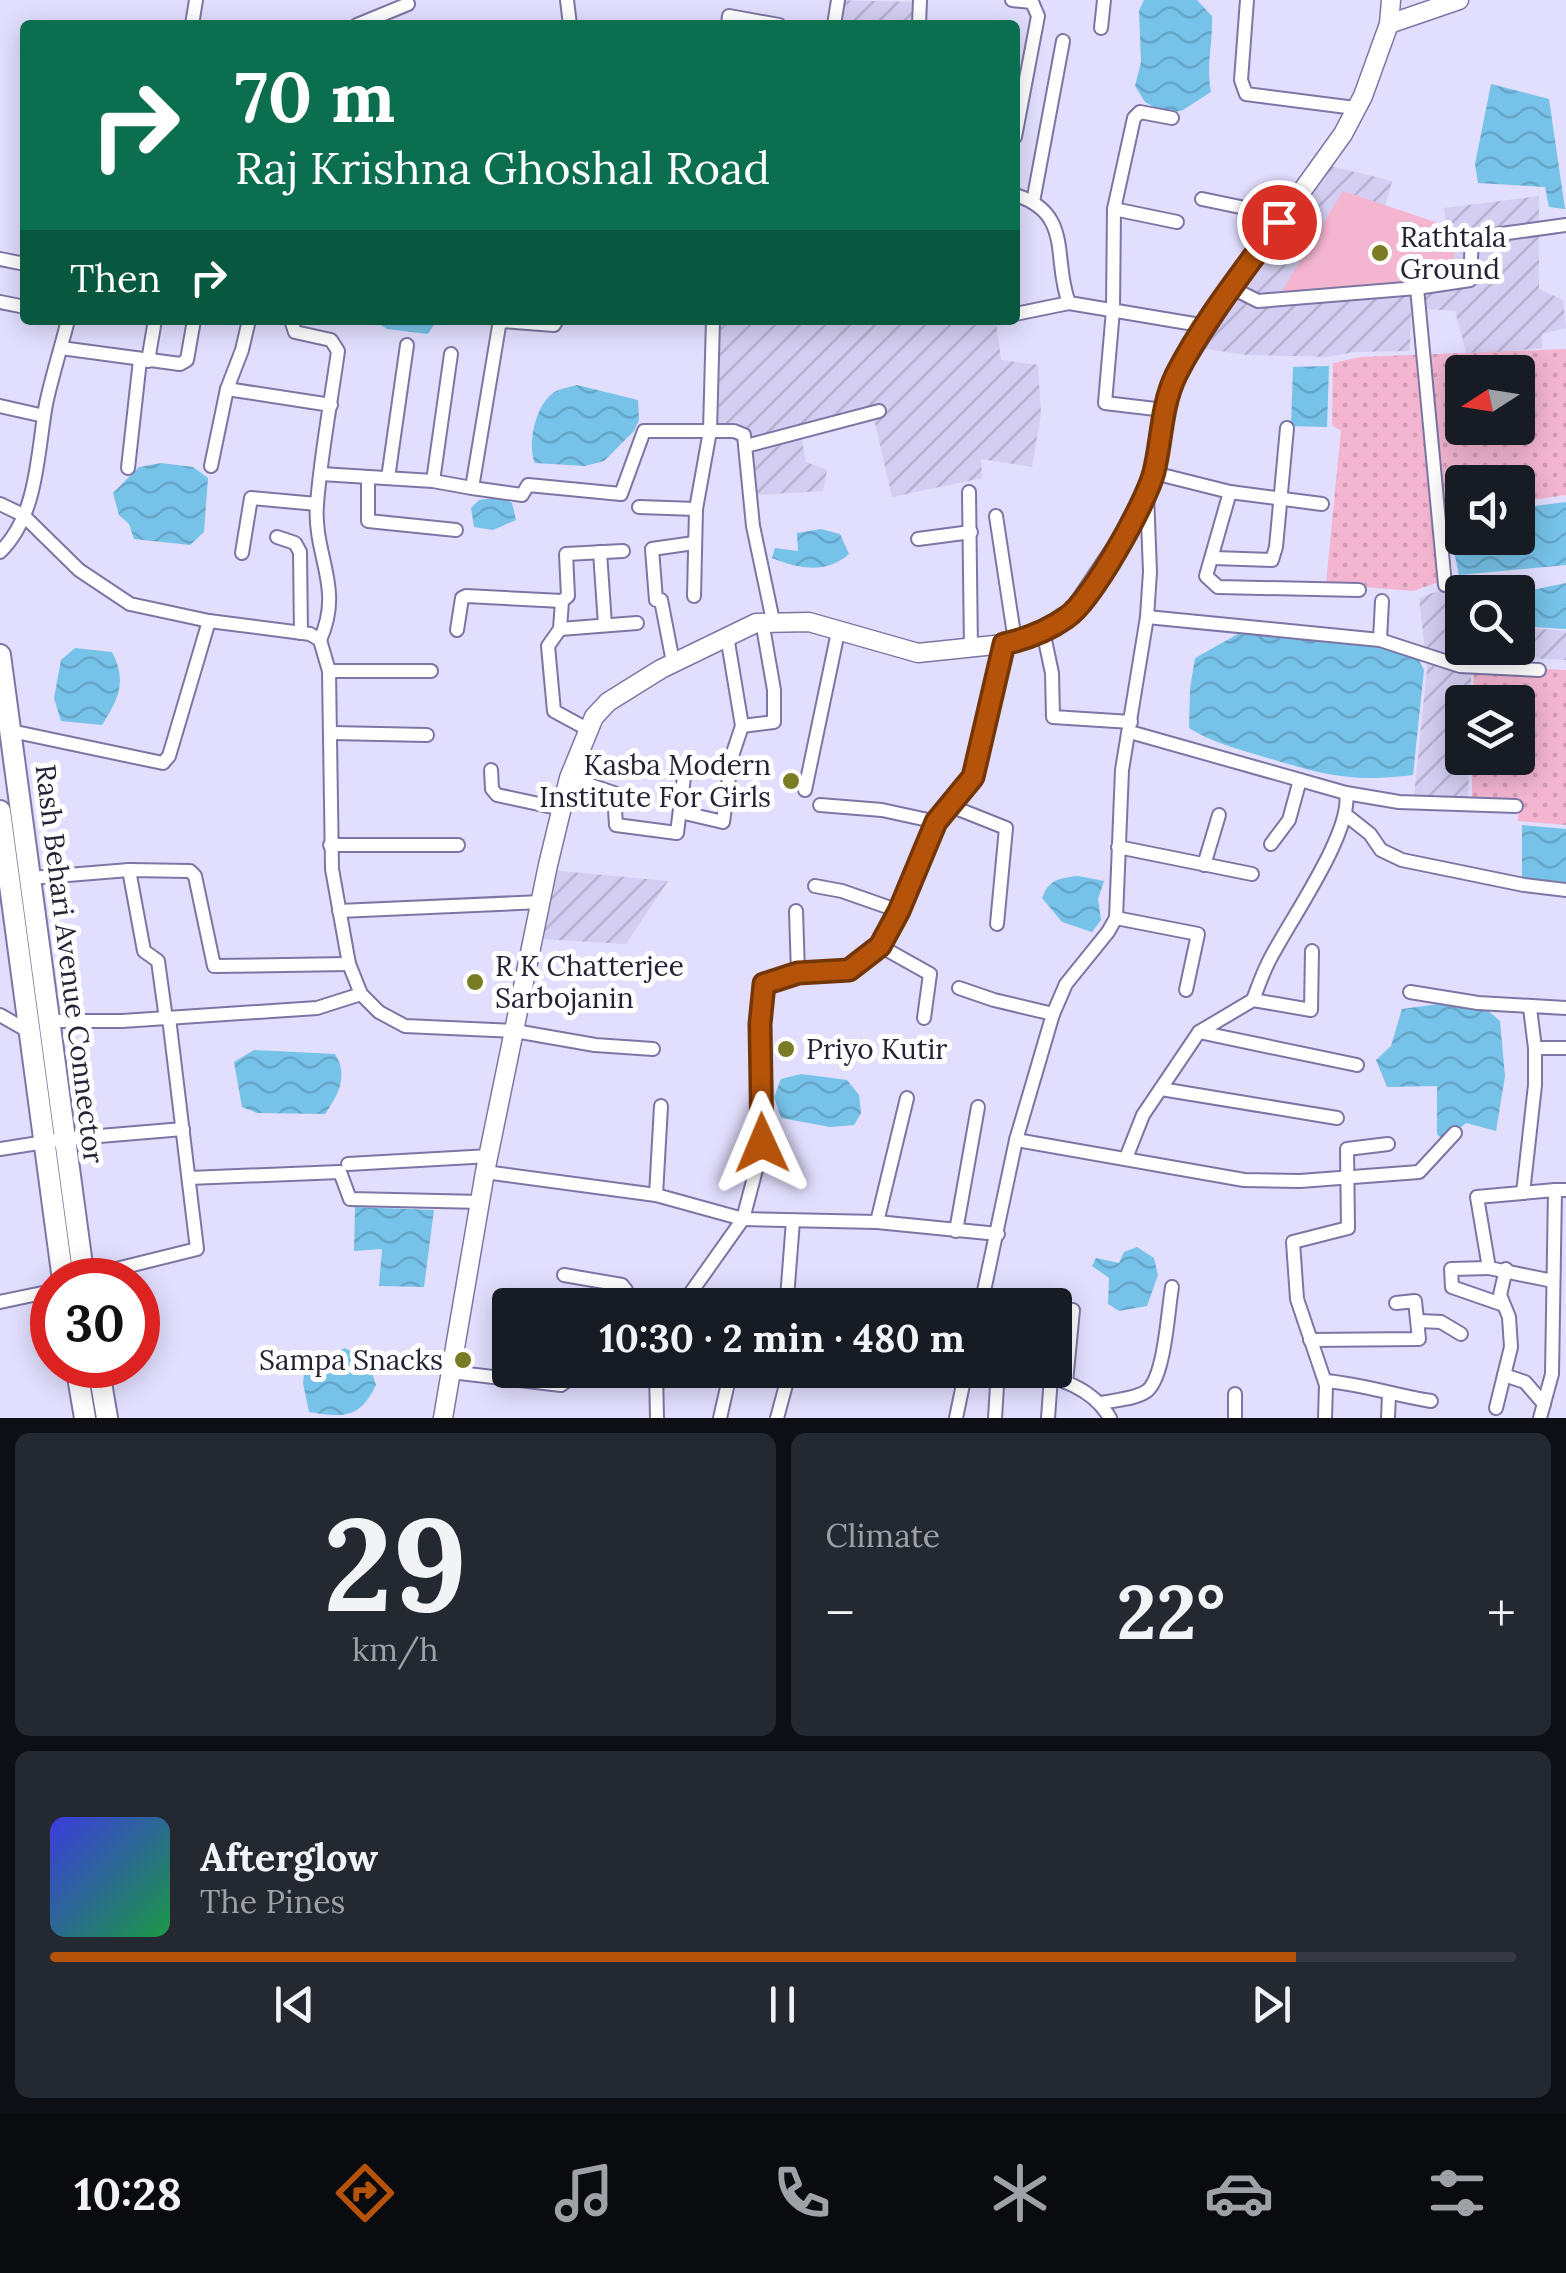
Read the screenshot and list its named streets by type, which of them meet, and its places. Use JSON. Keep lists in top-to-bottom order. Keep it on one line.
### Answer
{"streets":{"main road":["Rash Behari Avenue Connector"]},"places":["Rathtala Ground","Kasba Modern Institute For Girls","R K Chatterjee Sarbojanin","Priyo Kutir","Sampa Snacks"],"north":"left","page":{"turn":["70 m","Raj Krishna Ghoshal Road"],"then":"Then","limit":"30","trip":"10:30 · 2 min · 480 m","tile":[["29","km/h"],"Climate"],"heat":["−","22°","+"],"song":["Afterglow","The Pines"],"tabs":"10:28"}}
